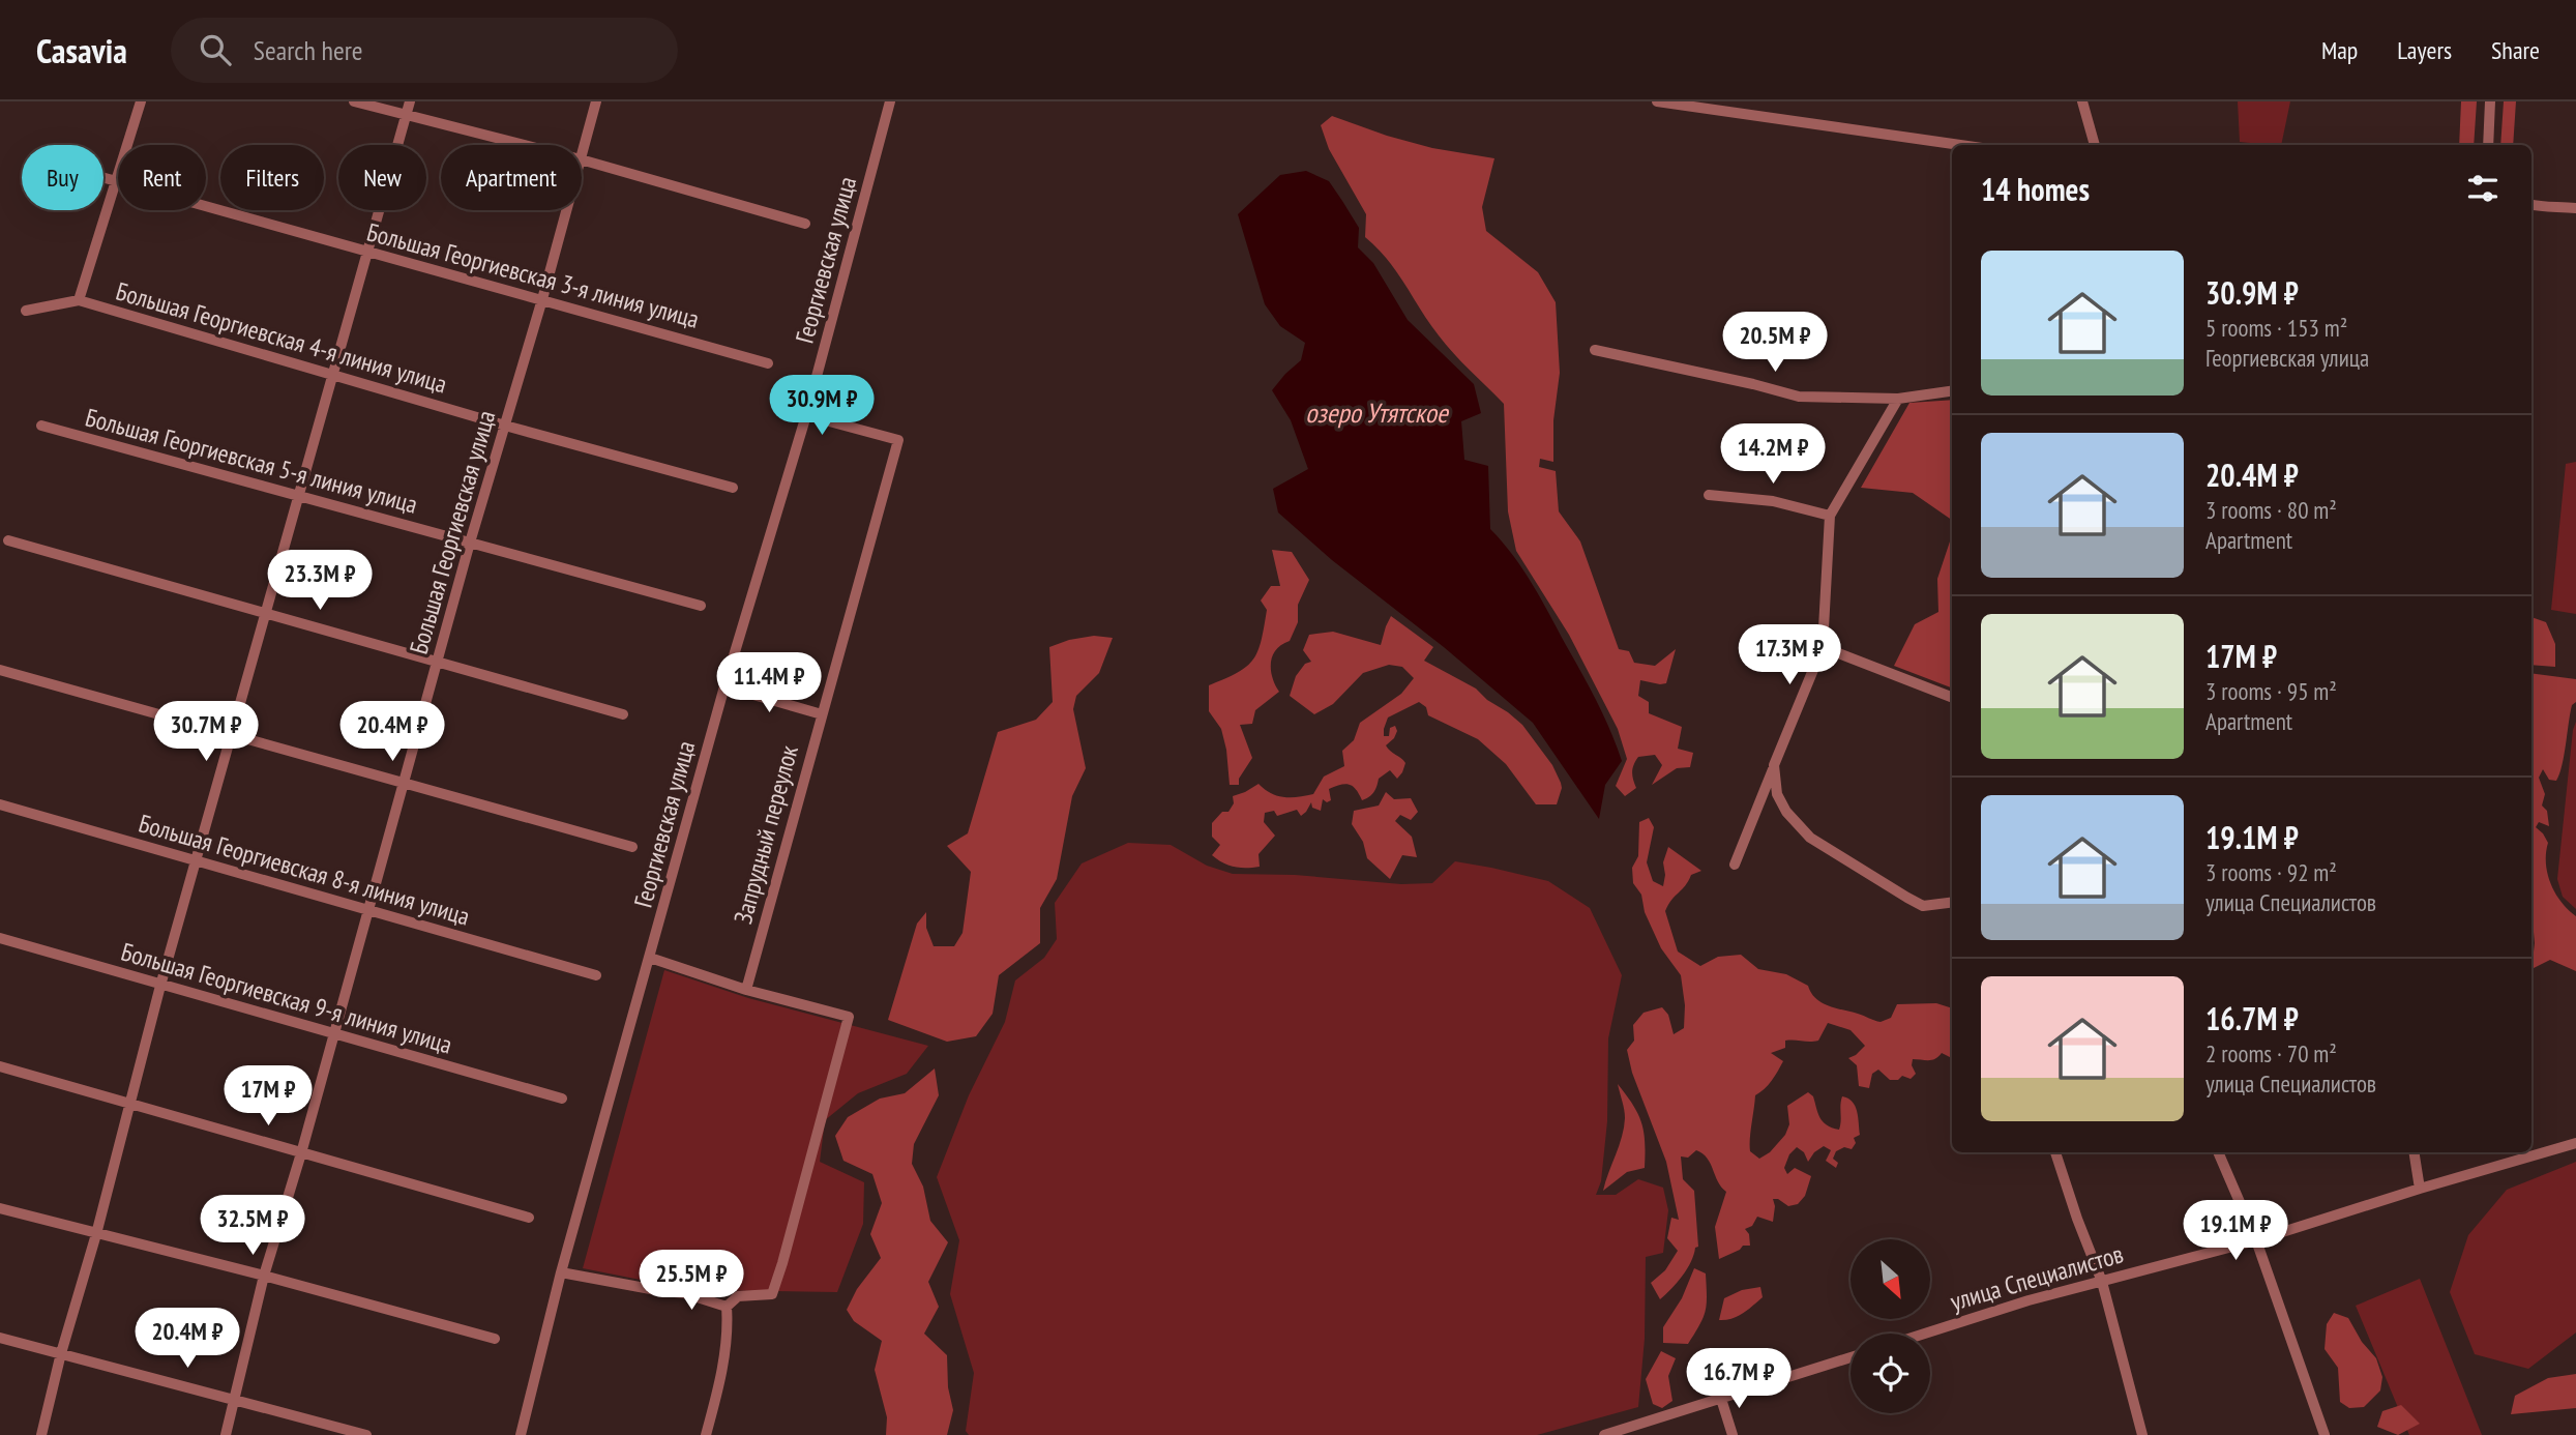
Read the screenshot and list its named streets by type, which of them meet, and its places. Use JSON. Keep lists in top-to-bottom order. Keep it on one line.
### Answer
{"streets":{"street":["Георгиевская улица","Большая Георгиевская 3-я линия улица","Большая Георгиевская 4-я линия улица","Большая Георгиевская 5-я линия улица","Большая Георгиевская улица","Запрудный переулок","Большая Георгиевская 8-я линия улица","Большая Георгиевская 9-я линия улица","улица Специалистов"]},"crossings":[["Георгиевская улица","Запрудный переулок"],["Большая Георгиевская 3-я линия улица","Большая Георгиевская улица"],["Большая Георгиевская 4-я линия улица","Большая Георгиевская улица"],["Большая Георгиевская 5-я линия улица","Большая Георгиевская улица"],["Большая Георгиевская улица","Большая Георгиевская 8-я линия улица"],["Большая Георгиевская улица","Большая Георгиевская 9-я линия улица"]],"water":["озеро Утятское"],"north":"bottom right","page":{"header":"Casavia","search":"Search here","nav":["Map","Layers","Share"],"chip":["Buy","Rent","Filters","New","Apartment"],"heading":"14 homes","list":[{"name":"30.9M ₽","note":"5 rooms · 153 m² · Георгиевская улица"},{"name":"20.4M ₽","note":"3 rooms · 80 m² · Apartment"},{"name":"17M ₽","note":"3 rooms · 95 m² · Apartment"},{"name":"19.1M ₽","note":"3 rooms · 92 m² · улица Специалистов"},{"name":"16.7M ₽","note":"2 rooms · 70 m² · улица Специалистов"}],"price":["20.5M ₽","30.9M ₽","14.2M ₽","23.3M ₽","17.3M ₽","11.4M ₽","30.7M ₽","20.4M ₽","17M ₽","32.5M ₽","19.1M ₽","25.5M ₽","20.4M ₽","16.7M ₽"]}}
